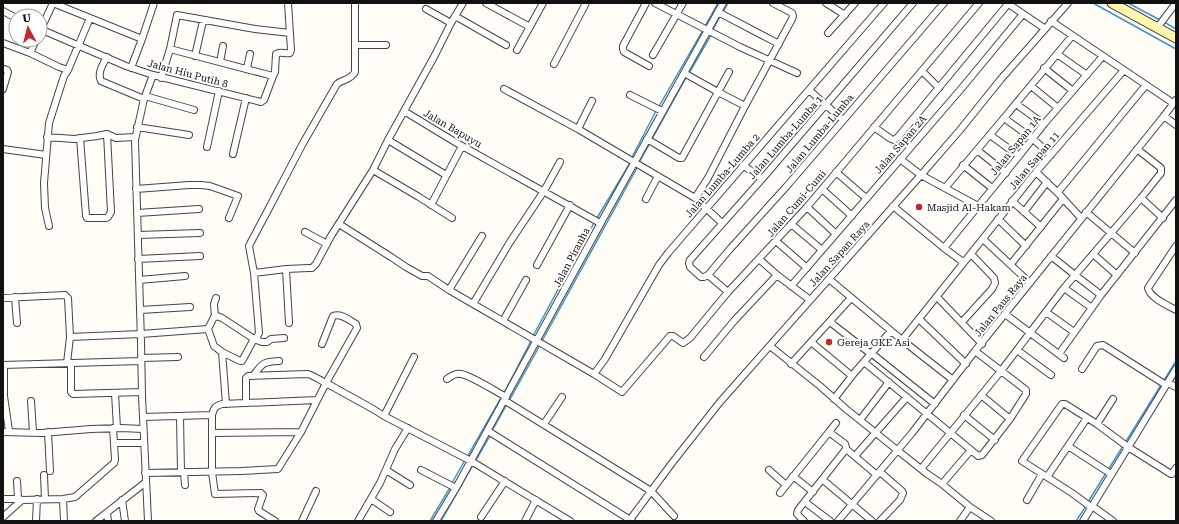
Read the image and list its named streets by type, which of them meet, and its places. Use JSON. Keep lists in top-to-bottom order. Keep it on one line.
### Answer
{"streets":{"street":["Jalan Hiu Putih 8","Jalan Bapuyu","Jalan Lumba-Lumba","Jalan Lumba-Lumba 1","Jalan Sapan 2A","Jalan Sapan 1A","Jalan Sapan 11","Jalan Lumba-Lumba 2","Jalan Cumi-Cumi","Jalan Sapan Raya","Jalan Piranha","Jalan Paus Raya"]},"crossings":[["Jalan Bapuyu","Jalan Piranha"],["Jalan Lumba-Lumba","Jalan Lumba-Lumba 1"],["Jalan Lumba-Lumba 2","Jalan Cumi-Cumi"]],"places":["Masjid Al-Hakam","Gereja GKE Asi"],"north":"top"}
